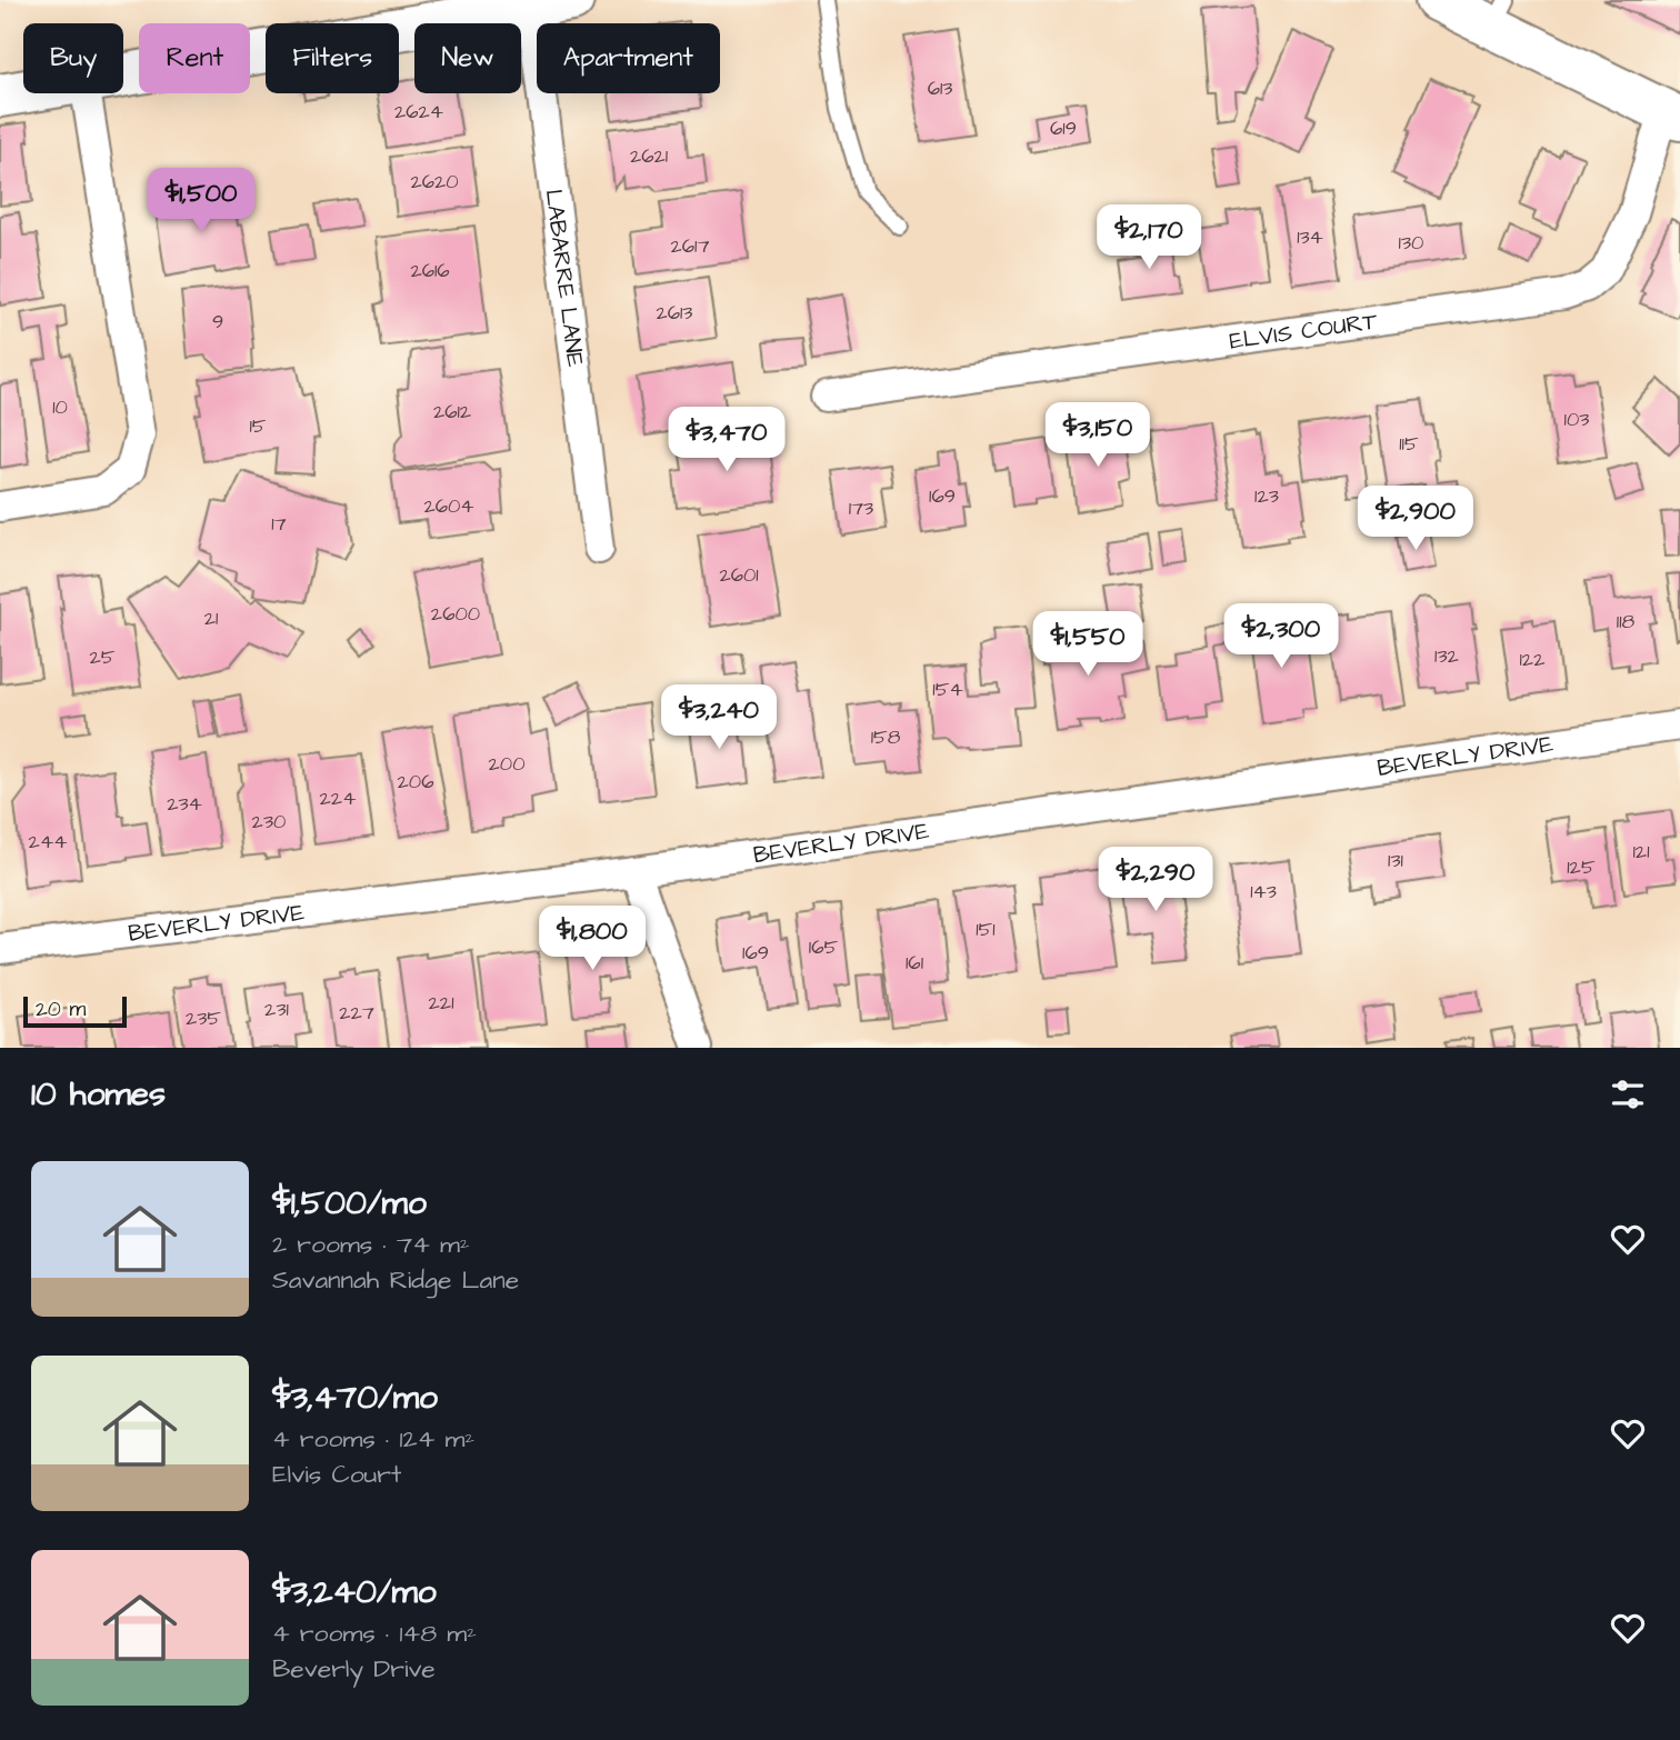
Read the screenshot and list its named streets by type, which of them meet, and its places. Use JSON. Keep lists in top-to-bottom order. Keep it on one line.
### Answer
{"streets":{"street":["LABARRE LANE","ELVIS COURT","BEVERLY DRIVE"]},"house_numbers":["613","2624","619","2621","2620","134","130","2617","2616","2613","9","10","2612","103","15","115","169","123","2604","173","17","2601","2600","21","118","132","25","122","154","158","200","206","224","234","230","244","121","131","125","143","151","165","169","161","221","231","227","235"],"scale_bar":"20 m","page":{"chip":["Buy","Rent","Filters","New","Apartment"],"price":["$1,500","$2,170","$3,150","$3,470","$2,900","$2,300","$1,550","$3,240","$2,290","$1,800"],"scale":"20 m","heading":"10 homes","list":[{"name":"$1,500/mo","note":"2 rooms · 74 m² · Savannah Ridge Lane"},{"name":"$3,470/mo","note":"4 rooms · 124 m² · Elvis Court"},{"name":"$3,240/mo","note":"4 rooms · 148 m² · Beverly Drive"}]}}
